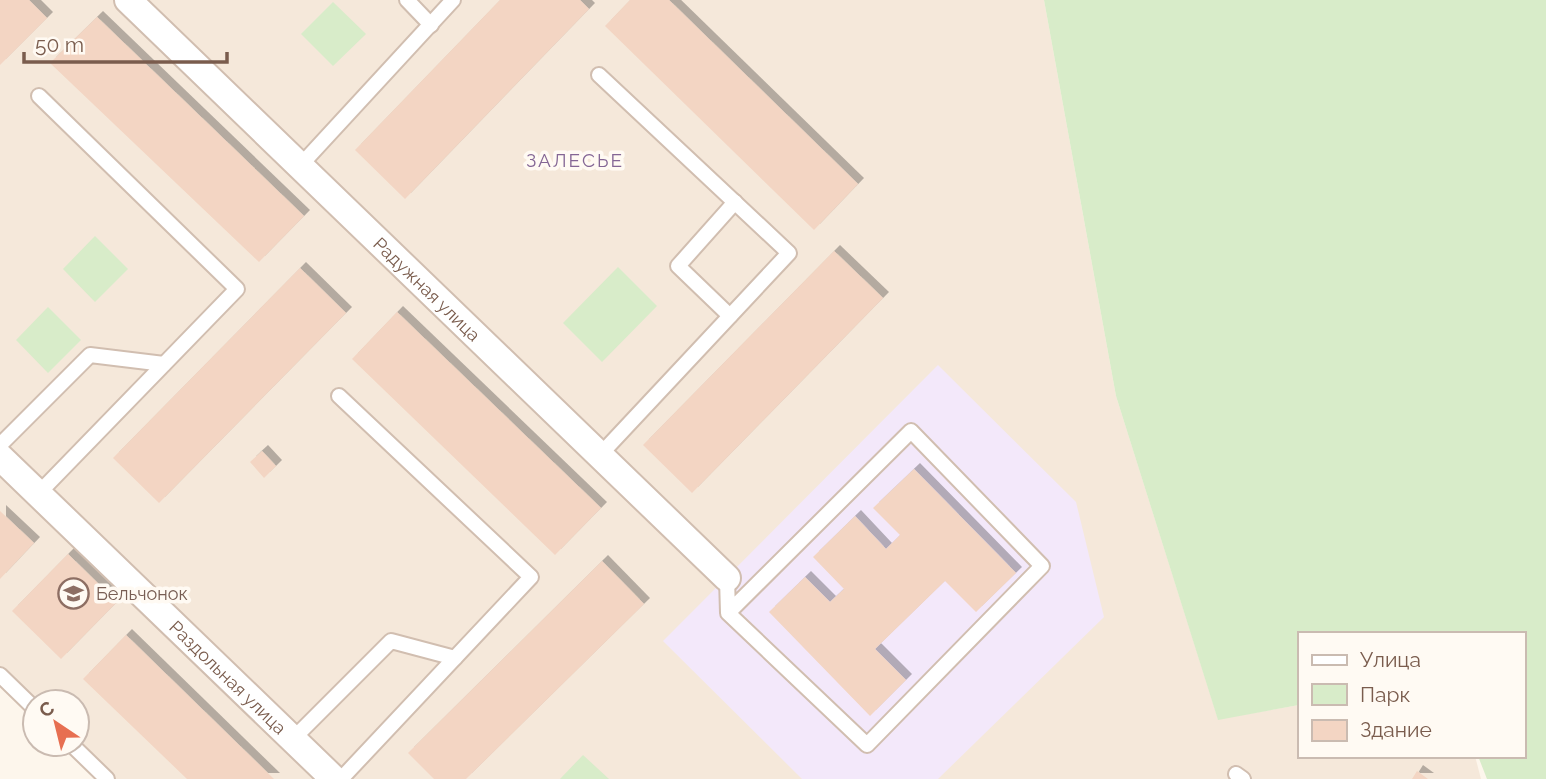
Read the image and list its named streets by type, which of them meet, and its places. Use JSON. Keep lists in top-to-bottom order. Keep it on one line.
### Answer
{"streets":{"street":["Радужная улица","Раздольная улица"]},"districts":["ЗАЛЕСЬЕ"],"places":{"school or university":["Бельчонок"]},"legend":["Улица","Парк","Здание"],"scale_bar":"50 m","north":"top left"}
